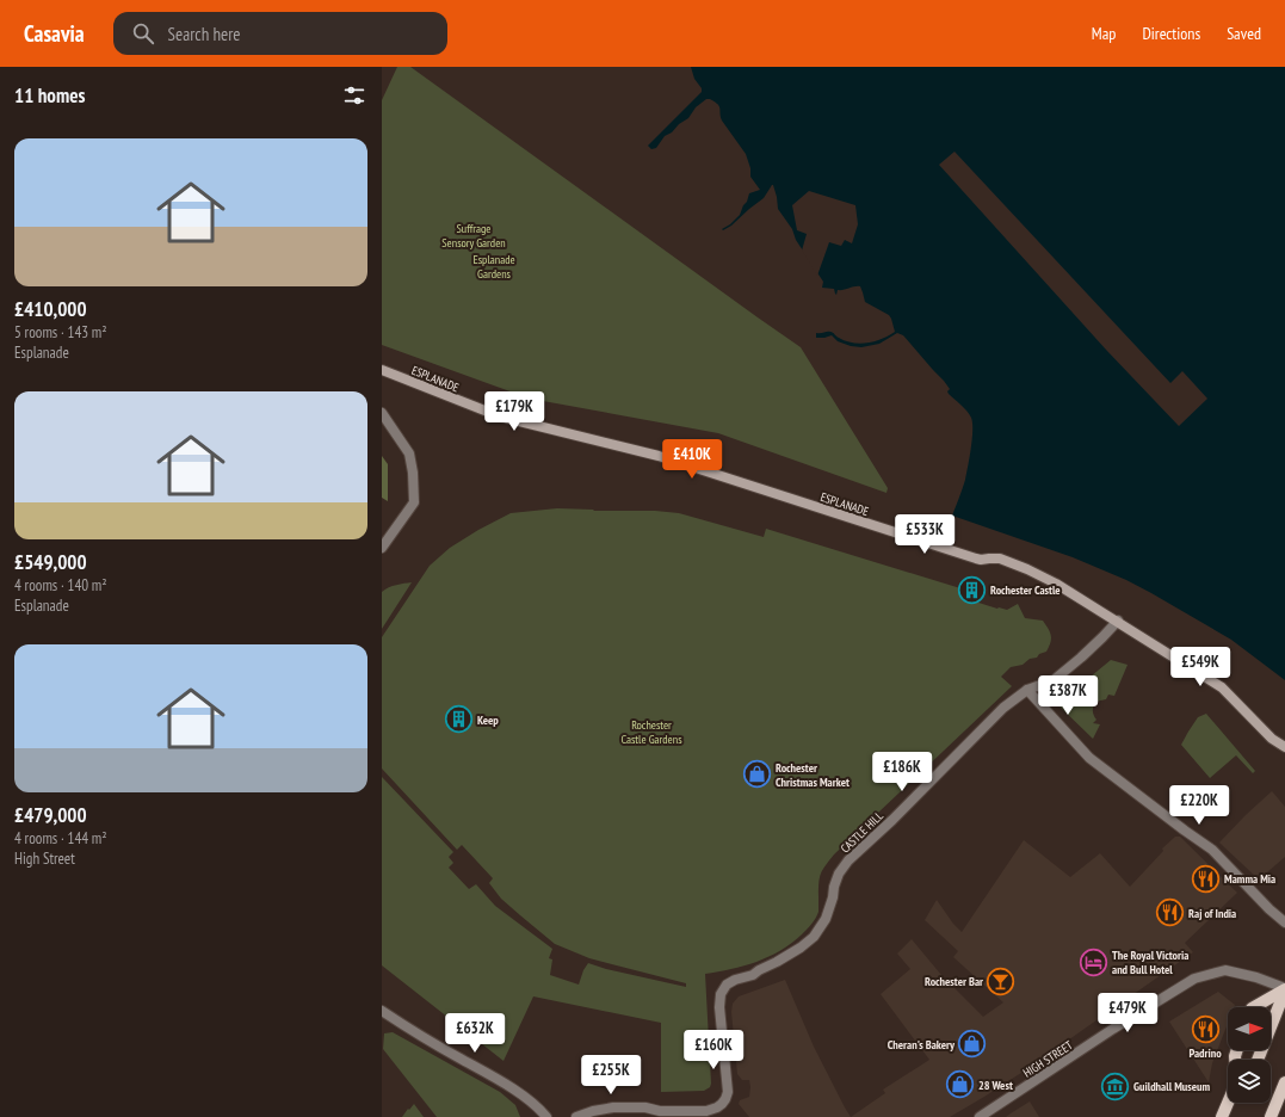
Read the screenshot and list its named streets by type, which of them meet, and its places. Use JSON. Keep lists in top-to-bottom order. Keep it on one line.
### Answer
{"streets":{"street":["ESPLANADE","CASTLE HILL","HIGH STREET"]},"crossings":[["ESPLANADE","CASTLE HILL"]],"parks":["Suffrage Sensory Garden","Esplanade Gardens","Rochester Castle Gardens"],"places":{"building":["Rochester Castle","Keep"],"shop":["Rochester Christmas Market","Cheran's Bakery","28 West"],"restaurant":["Mamma Mia","Raj of India","Padrino"],"hotel":["The Royal Victoria and Bull Hotel"],"bar":["Rochester Bar"],"museum":["Guildhall Museum"]},"north":"right","page":{"header":"Casavia","search":"Search here","nav":["Map","Directions","Saved"],"heading":"11 homes","list":[{"name":"£410,000","note":"5 rooms · 143 m² · Esplanade"},{"name":"£549,000","note":"4 rooms · 140 m² · Esplanade"},{"name":"£479,000","note":"4 rooms · 144 m² · High Street"}],"price":["£179K","£410K","£533K","£549K","£387K","£186K","£220K","£479K","£632K","£160K","£255K"]}}
